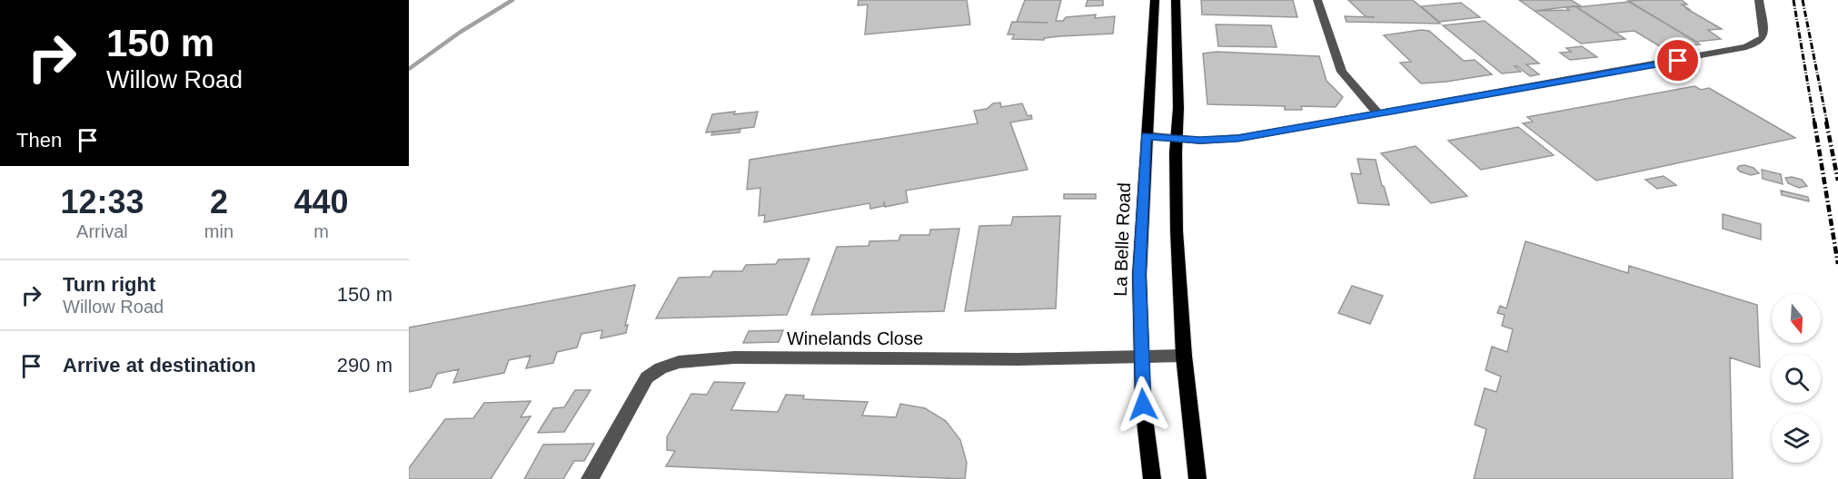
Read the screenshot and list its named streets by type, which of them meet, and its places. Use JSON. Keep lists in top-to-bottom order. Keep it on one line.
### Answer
{"streets":{"main road":["La Belle Road"],"street":["Winelands Close"]},"crossings":[["La Belle Road","Winelands Close"]],"north":"bottom","page":{"turn":["150 m","Willow Road"],"then":"Then","eta":["12:33","Arrival","2","min","440","m"],"list":[{"name":"Turn right","note":"Willow Road","value":"150 m"},{"name":"Arrive at destination","value":"290 m"}]}}
